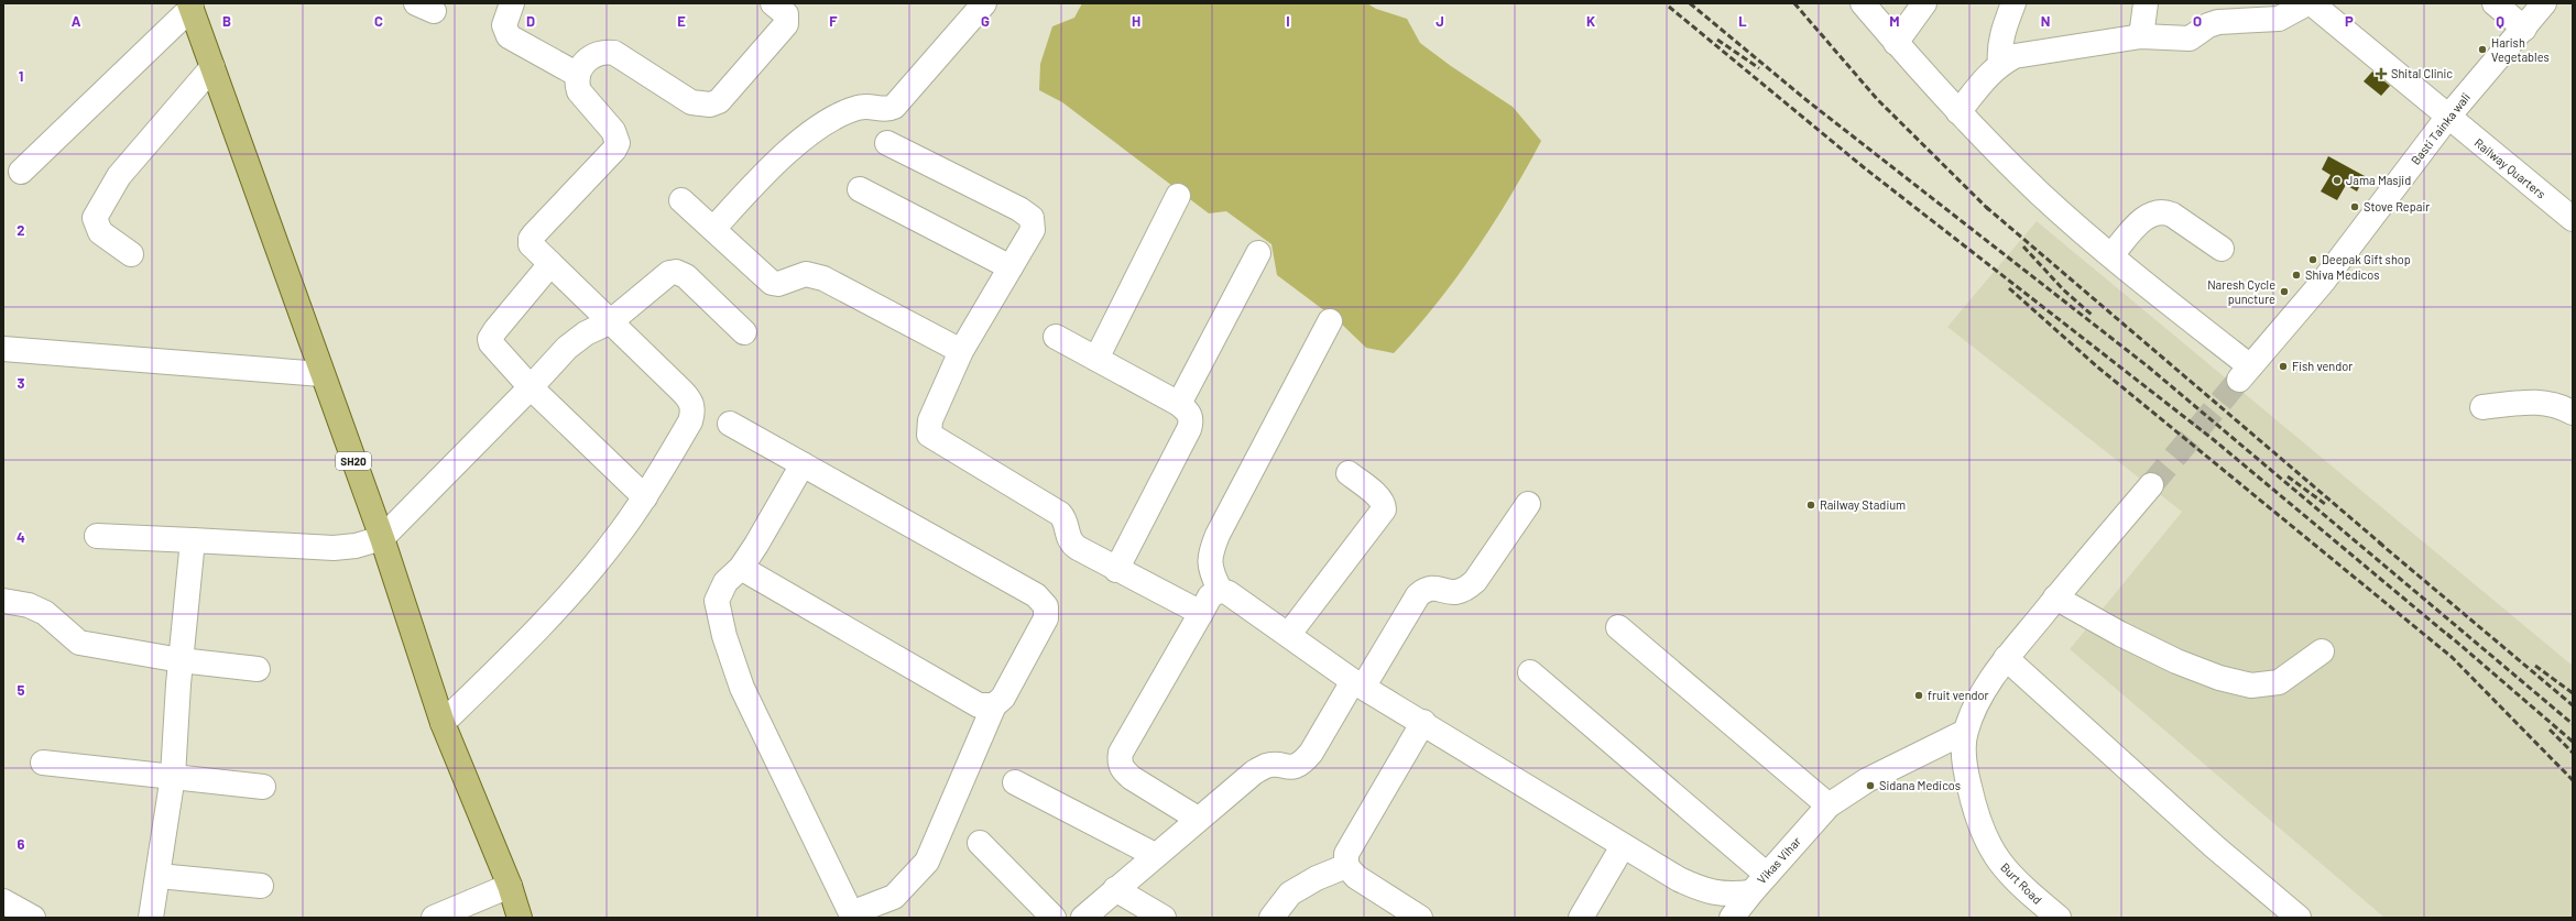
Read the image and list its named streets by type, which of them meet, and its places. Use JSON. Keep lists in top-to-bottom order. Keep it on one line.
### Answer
{"streets":{"main road":["SH20"],"street":["Basti Tainka wali","Railway Quarters","Vikas Vihar","Burt Road"]},"crossings":[["Basti Tainka wali","Railway Quarters"],["Vikas Vihar","Burt Road"]],"places":{"other":["Harish Vegetables","Jama Masjid","Stove Repair","Deepak Gift shop","Shiva Medicos","Naresh Cycle puncture","Fish vendor","Railway Stadium","fruit vendor","Sidana Medicos"],"health":["Shital Clinic"]},"grid":{"columns":["A","B","C","D","E","F","G","H","I","J","K","L","M","N","O","P","Q"],"rows":["1","2","3","4","5","6"]}}
